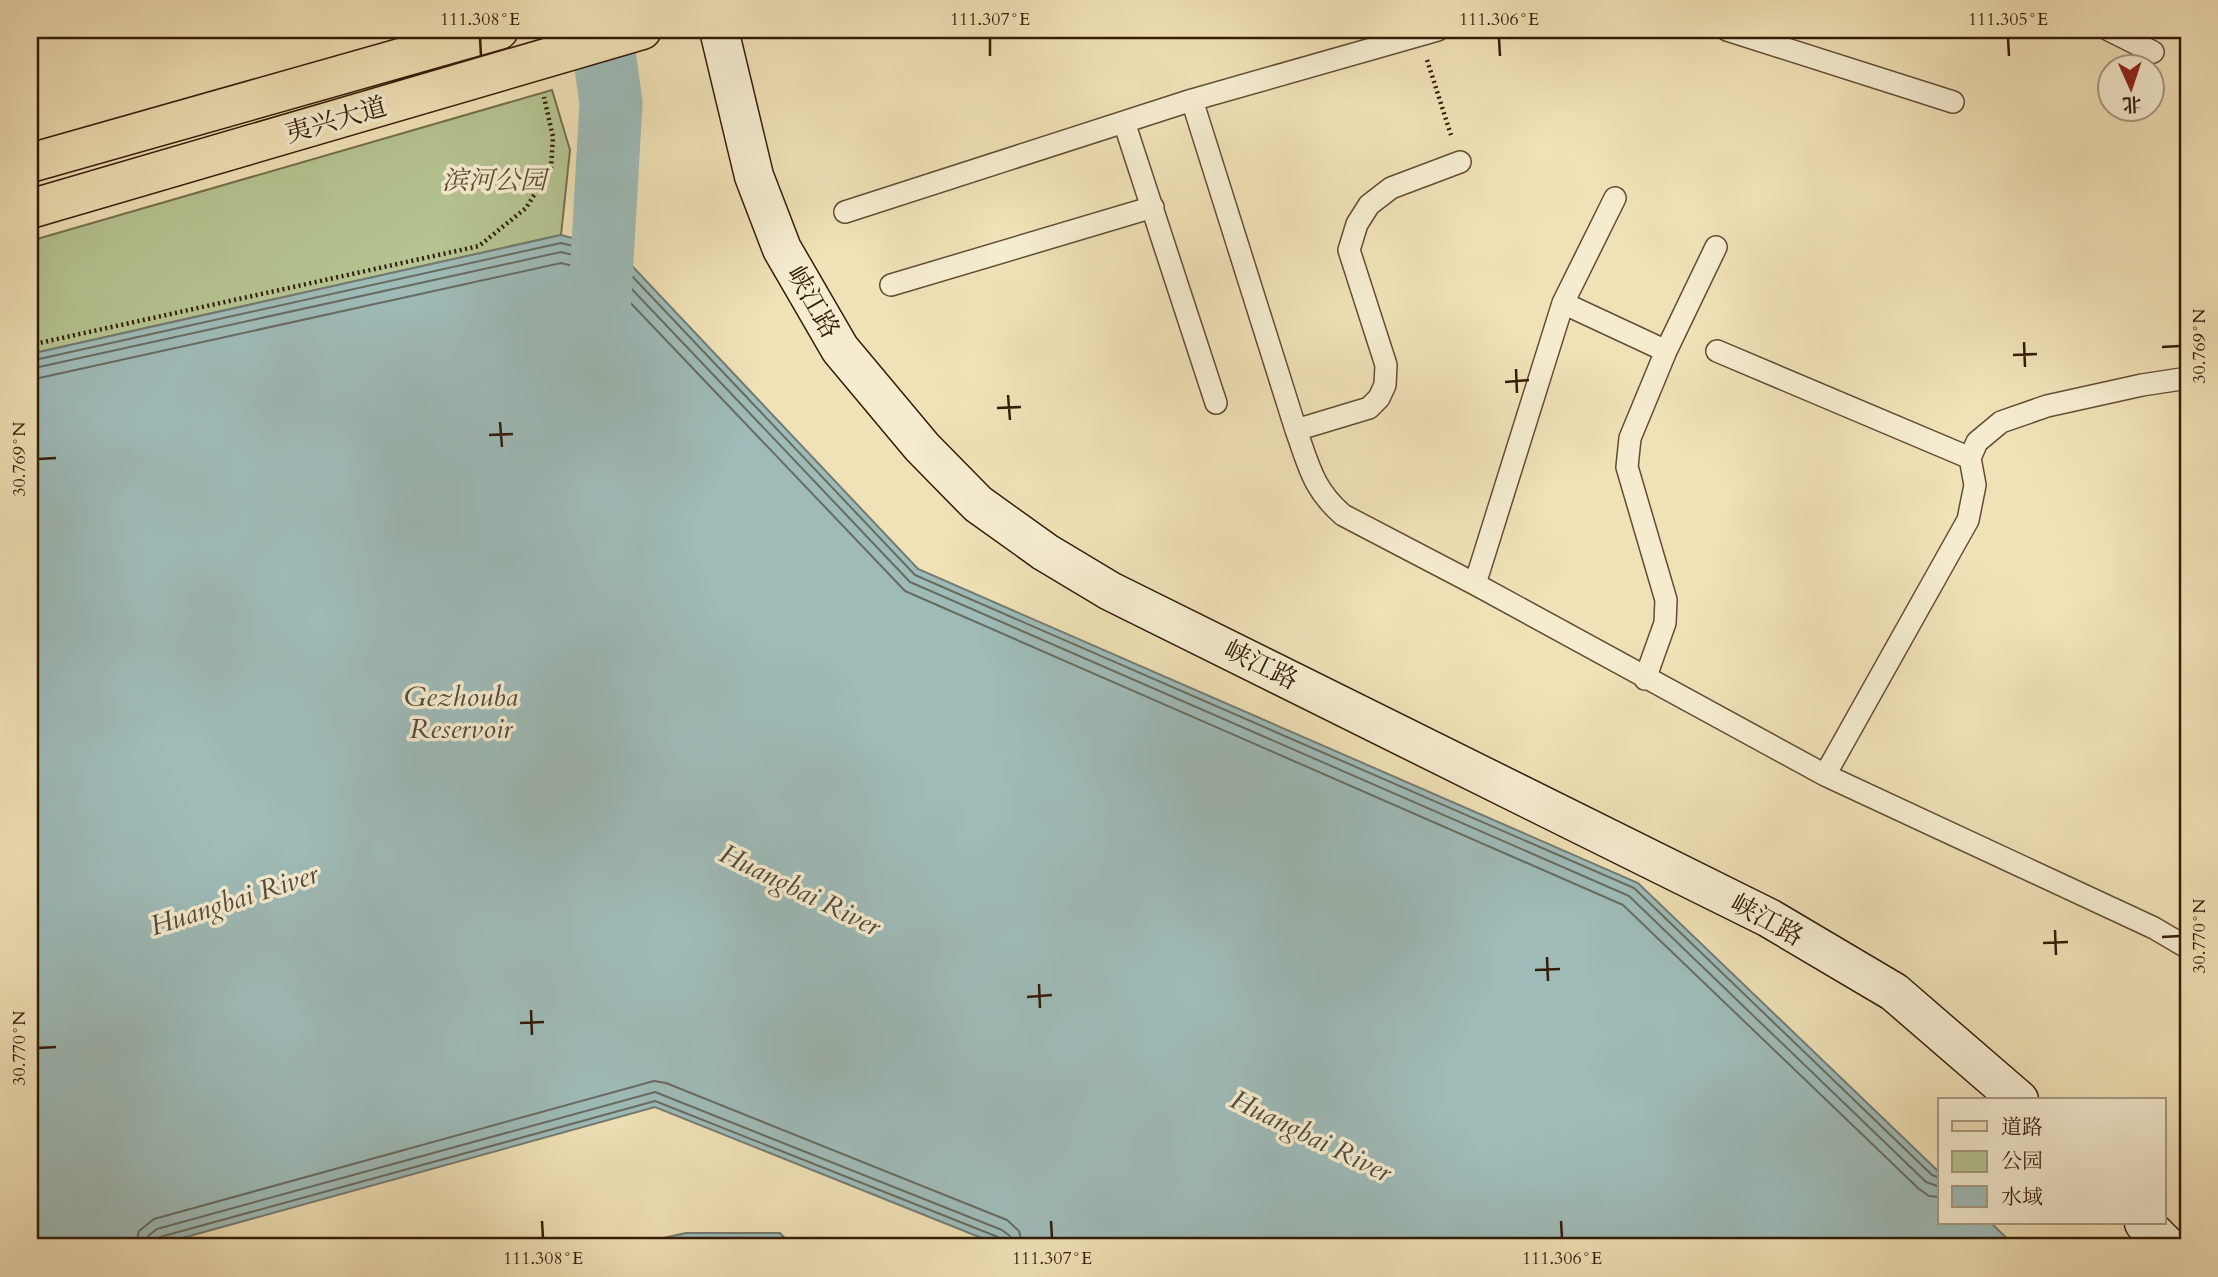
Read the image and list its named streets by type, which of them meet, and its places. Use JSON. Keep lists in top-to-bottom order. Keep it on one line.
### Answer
{"streets":{"main road":["夷兴大道"],"street":["峡江路"]},"water":["Gezhouba Reservoir","Huangbai River"],"parks":["滨河公园"],"legend":["道路","公园","水域"],"north":"bottom","coordinates":["111.308°E","111.307°E","111.306°E","111.305°E","30.769°N","30.770°N"]}
